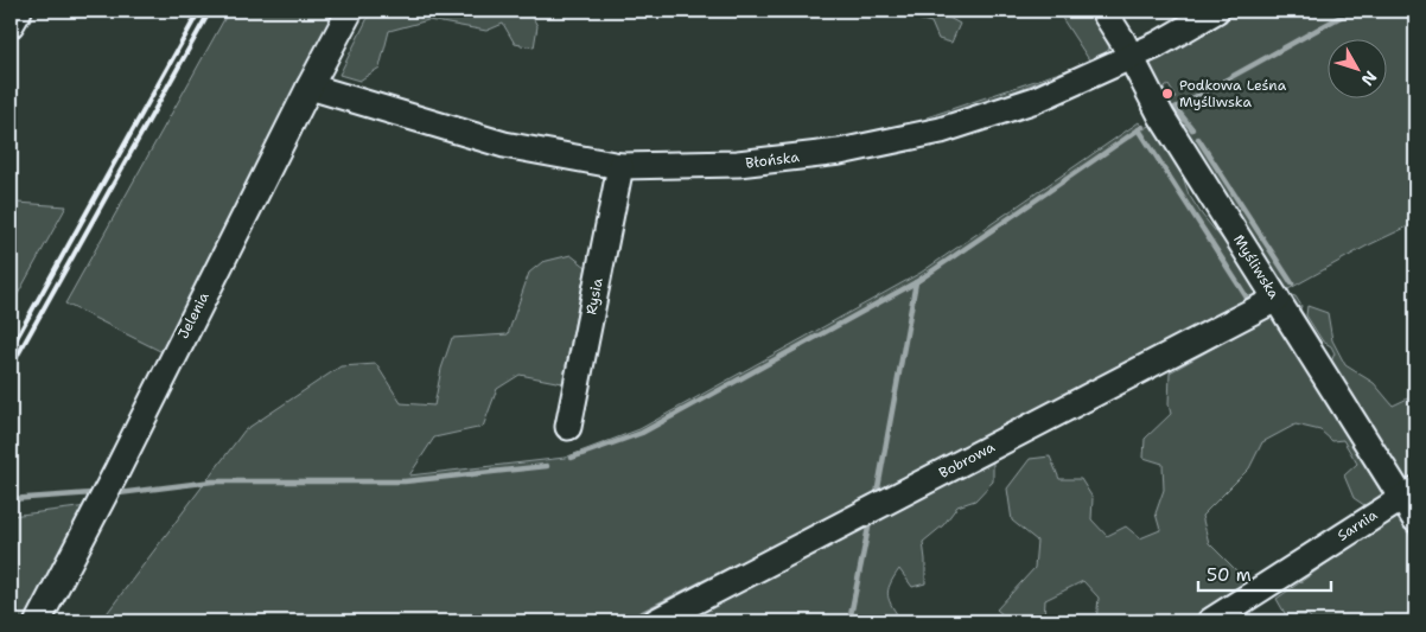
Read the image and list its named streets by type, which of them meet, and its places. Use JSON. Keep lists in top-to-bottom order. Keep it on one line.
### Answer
{"streets":{"street":["Błońska","Myśliwska","Rysia","Jelenia","Bobrowa","Sarnia"]},"crossings":[["Błońska","Myśliwska"],["Błońska","Rysia"],["Błońska","Jelenia"],["Myśliwska","Bobrowa"],["Myśliwska","Sarnia"]],"places":["Podkowa Leśna Myśliwska"],"scale_bar":"50 m","north":"bottom right"}
